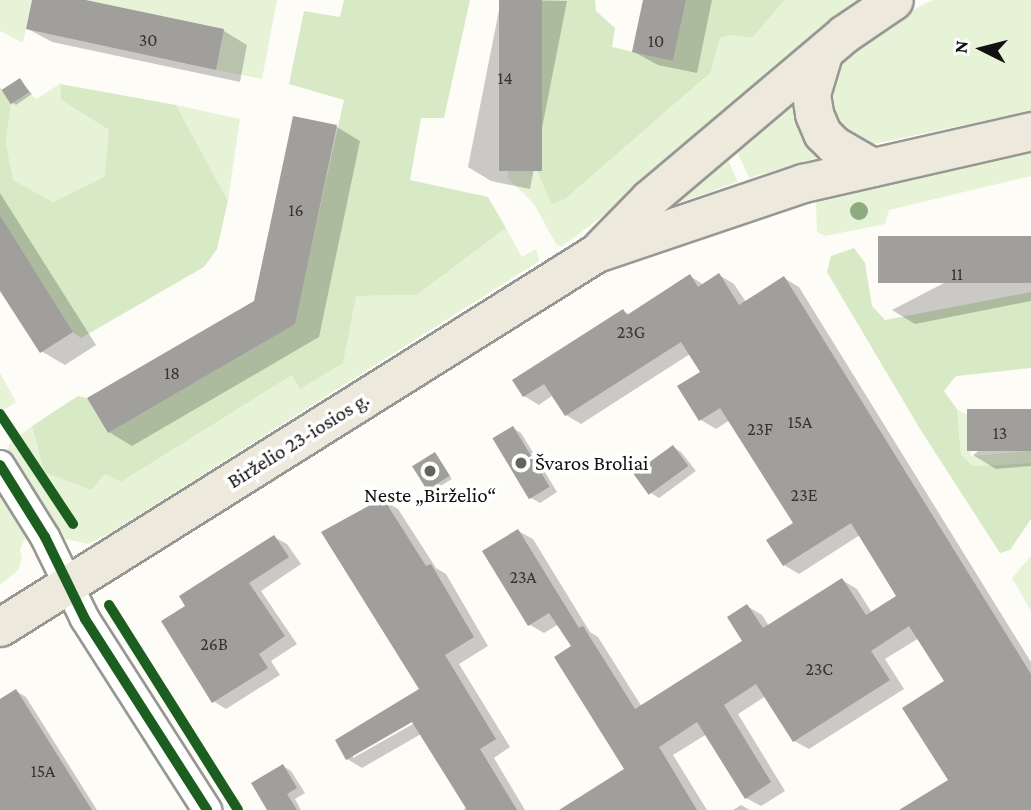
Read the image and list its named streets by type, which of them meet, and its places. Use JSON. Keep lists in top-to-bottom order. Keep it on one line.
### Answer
{"streets":{"main road":["Birželio 23-iosios g."]},"places":["Švaros Broliai","Neste „Birželio“"],"house_numbers":["30","10","14","16","11","23G","18","15A","23F","13","23E","23A","26B","23C","15A"],"north":"left"}
